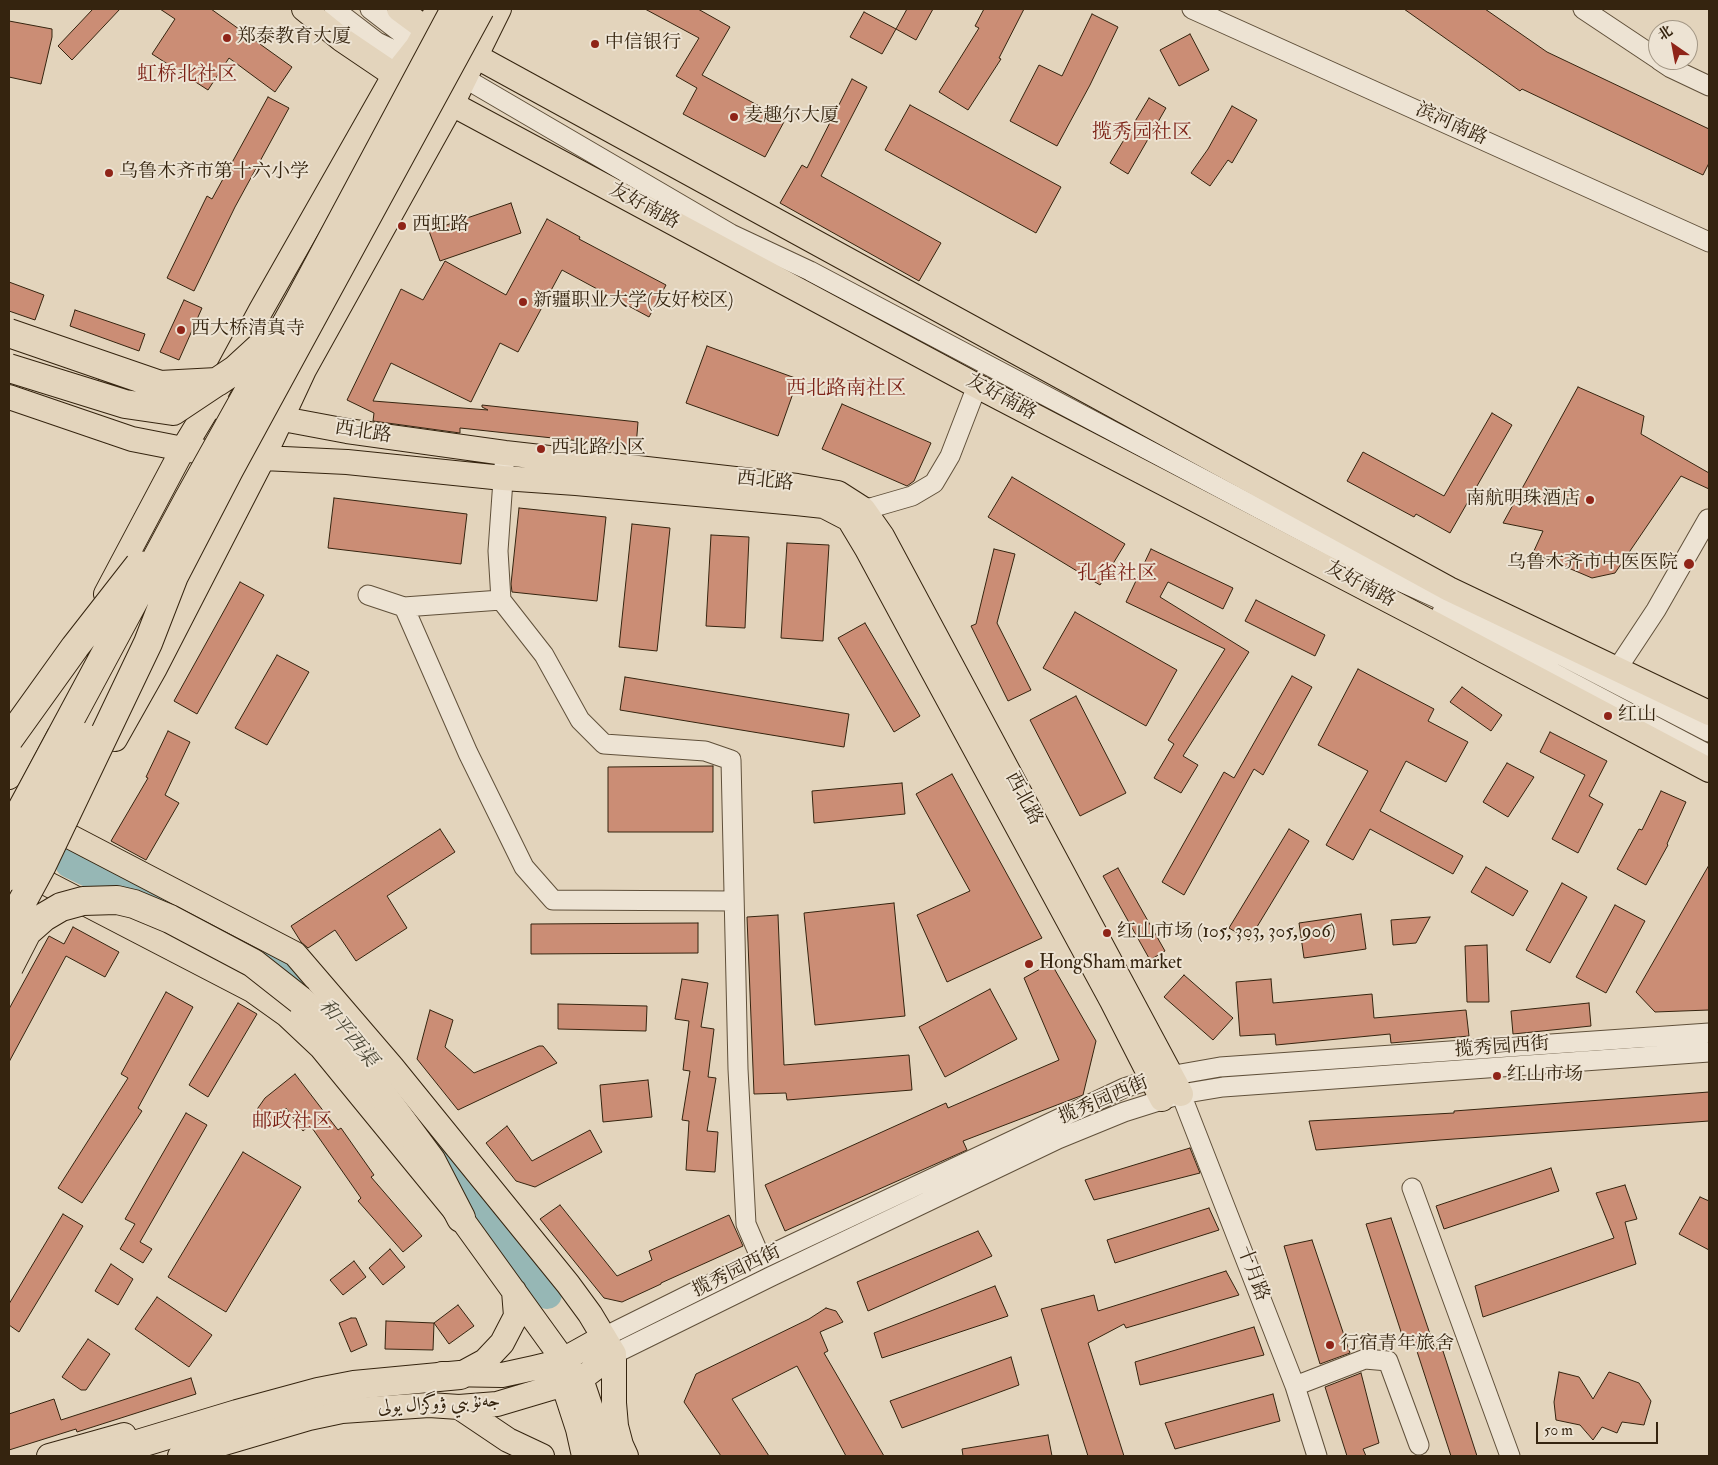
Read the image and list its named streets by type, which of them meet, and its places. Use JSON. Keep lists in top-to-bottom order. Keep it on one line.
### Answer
{"streets":{"main road":["友好南路","西北路","جەنۇبىي ۋوگزال يولى"],"street":["滨河南路","揽秀园西街","十月路"]},"crossings":[["西北路","揽秀园西街"],["西北路","十月路"],["揽秀园西街","十月路"],["揽秀园西街","جەنۇبىي ۋوگزال يولى"]],"districts":["虹桥北社区","揽秀园社区","西北路南社区","孔雀社区","邮政社区"],"water":["和平西渠"],"places":["郑泰教育大厦","中信银行","麦趣尔大厦","乌鲁木齐市第十六小学","西虹路","新疆职业大学(友好校区)","西大桥清真寺","西北路小区","南航明珠酒店","乌鲁木齐市中医医院","红山","红山市场 (105, 303, 305, 906)","HongSham market","红山市场","行宿青年旅舍"],"scale_bar":"50 m","north":"top left"}
